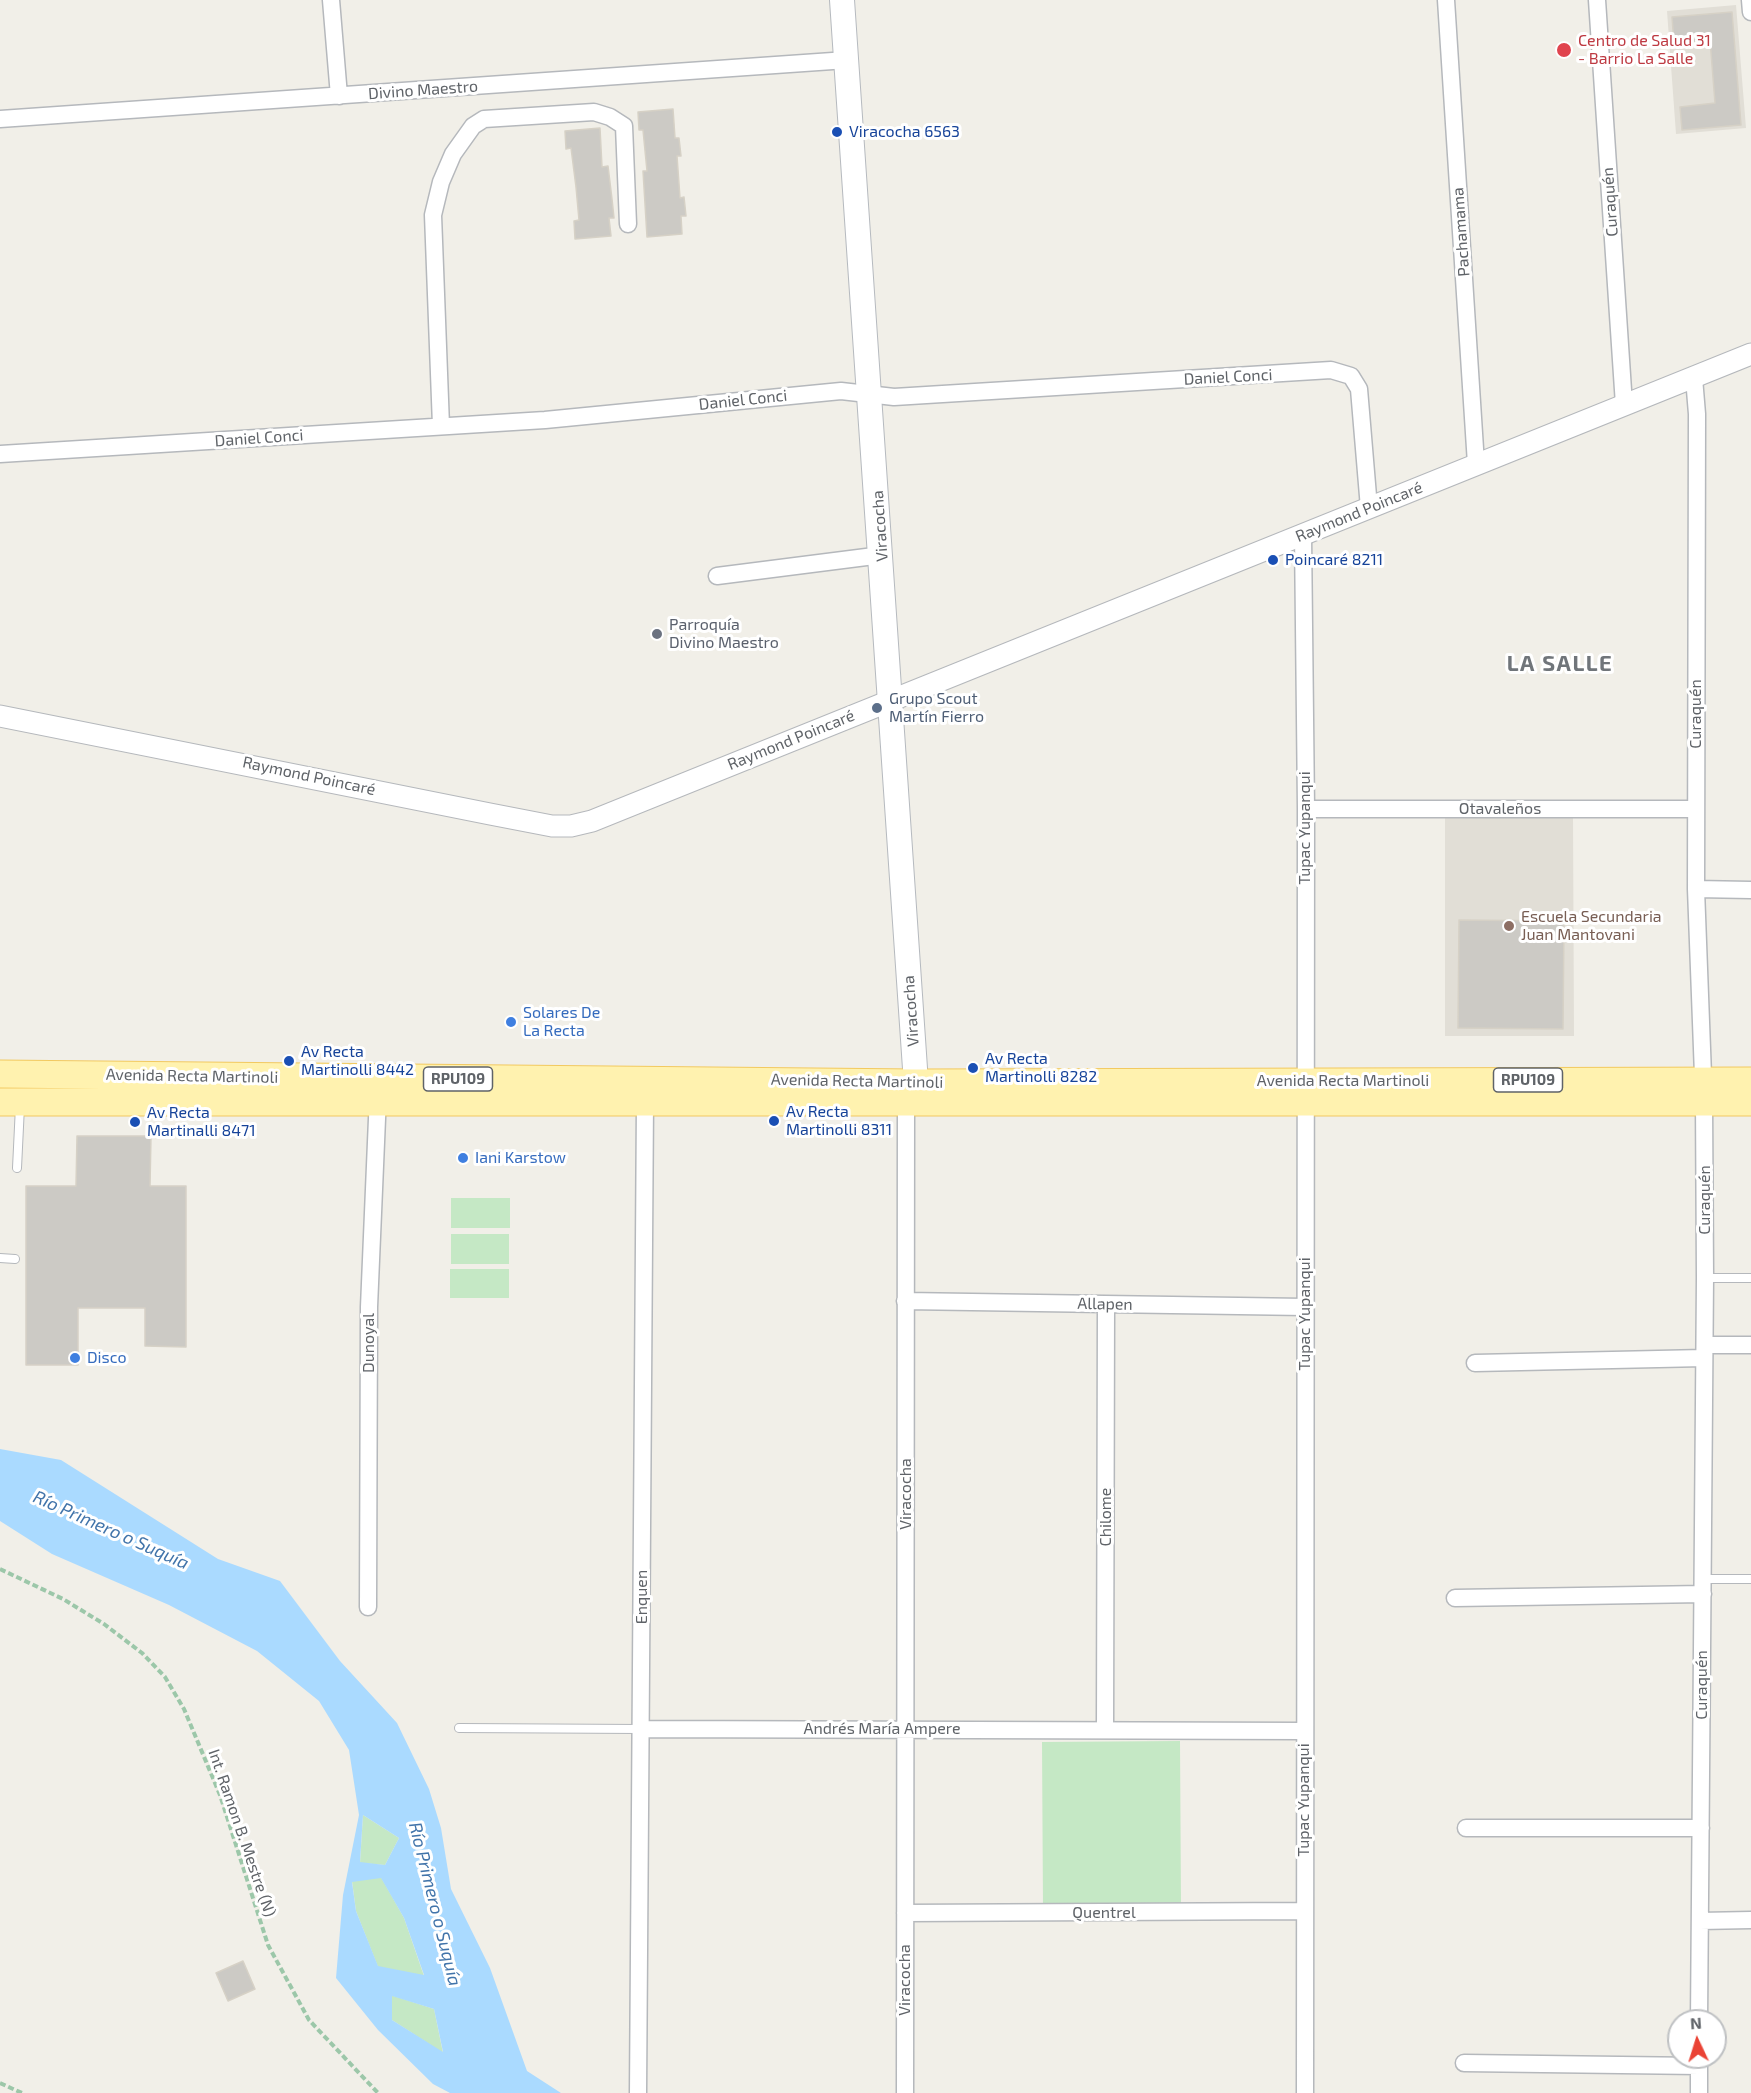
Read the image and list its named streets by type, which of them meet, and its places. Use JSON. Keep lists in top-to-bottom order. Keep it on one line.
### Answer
{"streets":{"main road":["Viracocha","Avenida Recta Martinoli","RPU109"],"street":["Divino Maestro","Curaquén","Pachamama","Daniel Conci","Raymond Poincaré","Otavaleños","Tupac Yupanqui","Allapen","Dunoyal","Chilome","Enquen","Andrés María Ampere","Quentrel"],"path":["Int. Ramon B. Mestre (N)"]},"crossings":[["Divino Maestro","Viracocha"],["Curaquén","Raymond Poincaré"],["Curaquén","Otavaleños"],["Curaquén","Avenida Recta Martinoli"],["Pachamama","Raymond Poincaré"],["Daniel Conci","Raymond Poincaré"],["Daniel Conci","Viracocha"],["Raymond Poincaré","Viracocha"],["Raymond Poincaré","Tupac Yupanqui"],["Viracocha","Avenida Recta Martinoli"],["Viracocha","Allapen"],["Viracocha","Andrés María Ampere"],["Viracocha","Quentrel"],["Otavaleños","Tupac Yupanqui"],["Tupac Yupanqui","Avenida Recta Martinoli"],["Tupac Yupanqui","Allapen"],["Tupac Yupanqui","Andrés María Ampere"],["Tupac Yupanqui","Quentrel"],["Avenida Recta Martinoli","Dunoyal"],["Avenida Recta Martinoli","Enquen"],["Allapen","Chilome"],["Chilome","Andrés María Ampere"],["Enquen","Andrés María Ampere"]],"districts":["LA SALLE"],"water":["Río Primero o Suquía"],"places":["Centro de Salud 31 - Barrio La Salle","Viracocha 6563","Poincaré 8211","Parroquía Divino Maestro","Grupo Scout Martín Fierro","Escuela Secundaria Juan Mantovani","Solares De La Recta","Av Recta Martinolli 8442","Av Recta Martinolli 8282","Av Recta Martinolli 8311","Av Recta Martinalli 8471","Iani Karstow","Disco"],"north":"top"}
